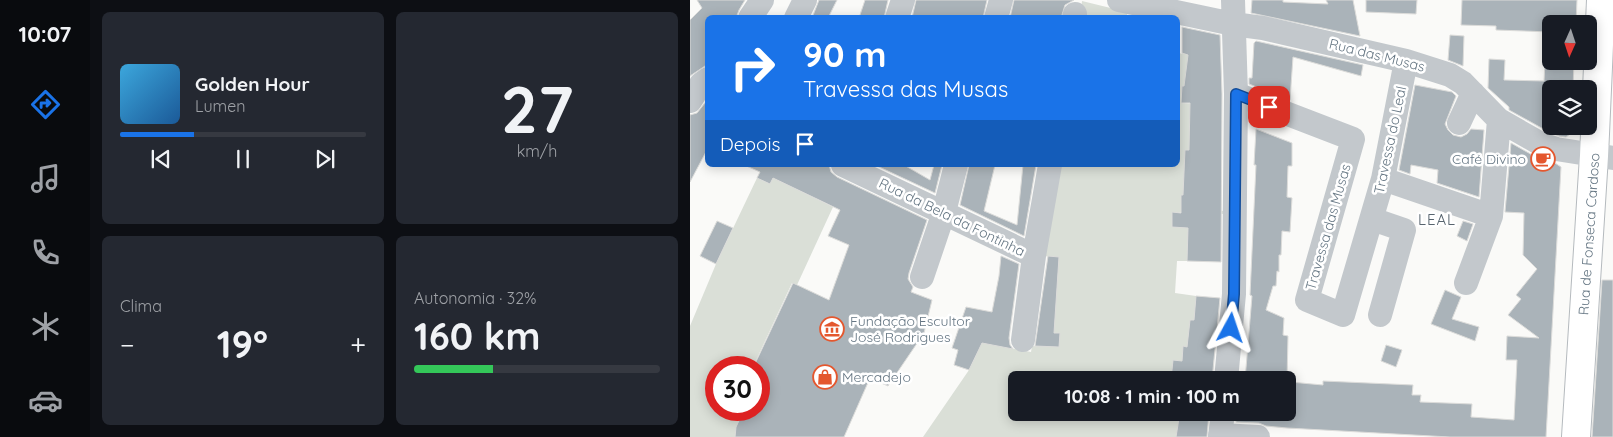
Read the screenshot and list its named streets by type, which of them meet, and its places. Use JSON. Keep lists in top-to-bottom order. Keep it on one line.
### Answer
{"streets":{"main road":["Rua de Fonseca Cardoso"],"street":["Rua das Musas","Travessa do Leal","Rua da Bela da Fontinha","Travessa das Musas"]},"crossings":[["Rua das Musas","Travessa do Leal"],["Rua das Musas","Rua de Fonseca Cardoso"],["Travessa do Leal","Travessa das Musas"]],"districts":["LEAL"],"places":{"cafe":["Café Divino"],"museum":["Fundação Escultor José Rodrigues"],"shop":["Mercadejo"]},"north":"bottom","page":{"tabs":"10:07","tile":[["27","km/h"],"Clima",["Autonomia · 32%","160 km"]],"turn":["90 m","Travessa das Musas"],"song":["Golden Hour","Lumen"],"then":"Depois","heat":["−","19°","+"],"limit":"30","trip":"10:08 · 1 min · 100 m"}}
